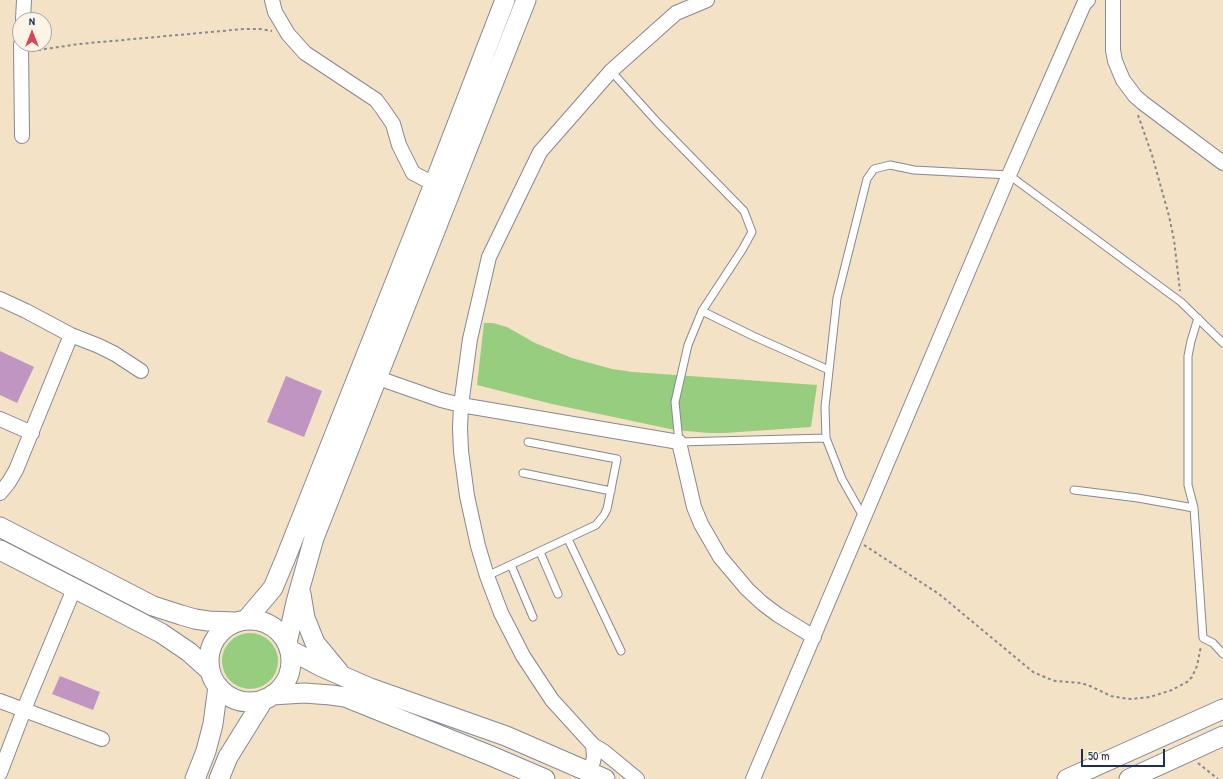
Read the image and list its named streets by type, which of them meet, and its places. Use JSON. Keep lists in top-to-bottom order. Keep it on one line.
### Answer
{"scale_bar":"50 m","north":"top"}
